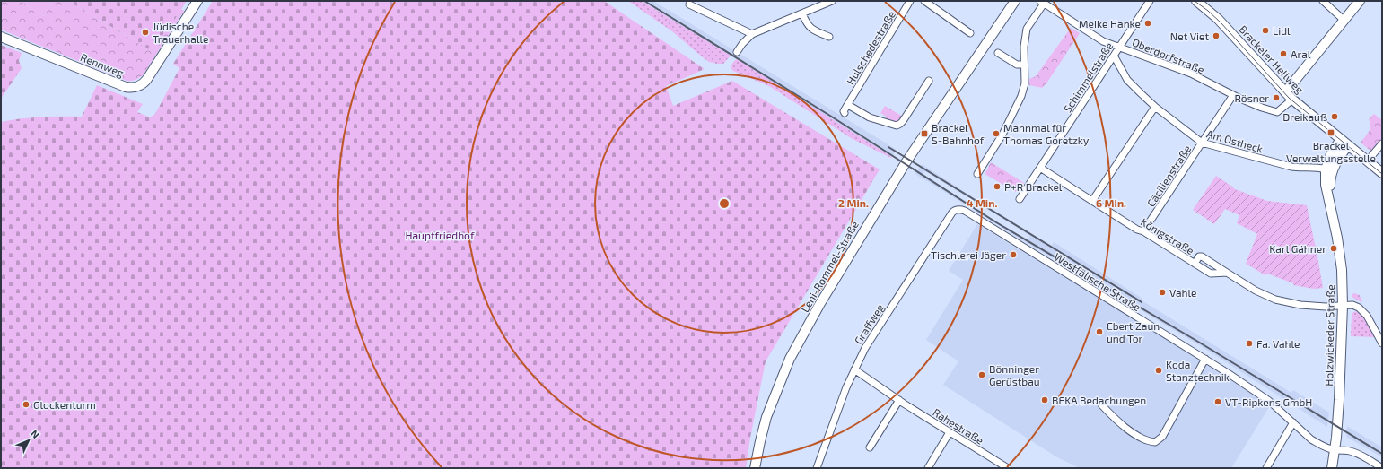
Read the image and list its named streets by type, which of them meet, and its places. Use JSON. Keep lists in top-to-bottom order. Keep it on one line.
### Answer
{"streets":{"main road":["Brackeler Hellweg","Rennweg","Leni-Rommel-Straße","Holzwickeder Straße"],"street":["Hulschedestraße","Oberdorfstraße","Schimmelstraße","Am Ostheck","Cäcilienstraße","Königstraße","Westfälische Straße","Graffweg","Rahestraße"]},"crossings":[["Oberdorfstraße","Brackeler Hellweg"],["Oberdorfstraße","Schimmelstraße"],["Oberdorfstraße","Cäcilienstraße"],["Brackeler Hellweg","Holzwickeder Straße"],["Schimmelstraße","Am Ostheck"],["Schimmelstraße","Königstraße"],["Am Ostheck","Cäcilienstraße"],["Am Ostheck","Holzwickeder Straße"],["Cäcilienstraße","Königstraße"],["Königstraße","Holzwickeder Straße"],["Westfälische Straße","Graffweg"],["Westfälische Straße","Holzwickeder Straße"],["Graffweg","Rahestraße"]],"parks":["Hauptfriedhof"],"places":{"other":["Meike Hanke","Lidl","Jüdische Trauerhalle","Net Viet","Aral","Rösner","Dreikauß","Mahnmal für Thomas Goretzky","P+R Brackel","Karl Gähner","Tischlerei Jäger","Vahle","Ebert Zaun und Tor","Fa. Vahle","Koda Stanztechnik","Bönninger Gerüstbau","BEKA Bedachungen","VT-Ripkens GmbH","Glockenturm"],"transit":["Brackel Verwaltungsstelle","Brackel S-Bahnhof"]},"north":"top right","rings":["2 Min.","4 Min.","6 Min."]}
